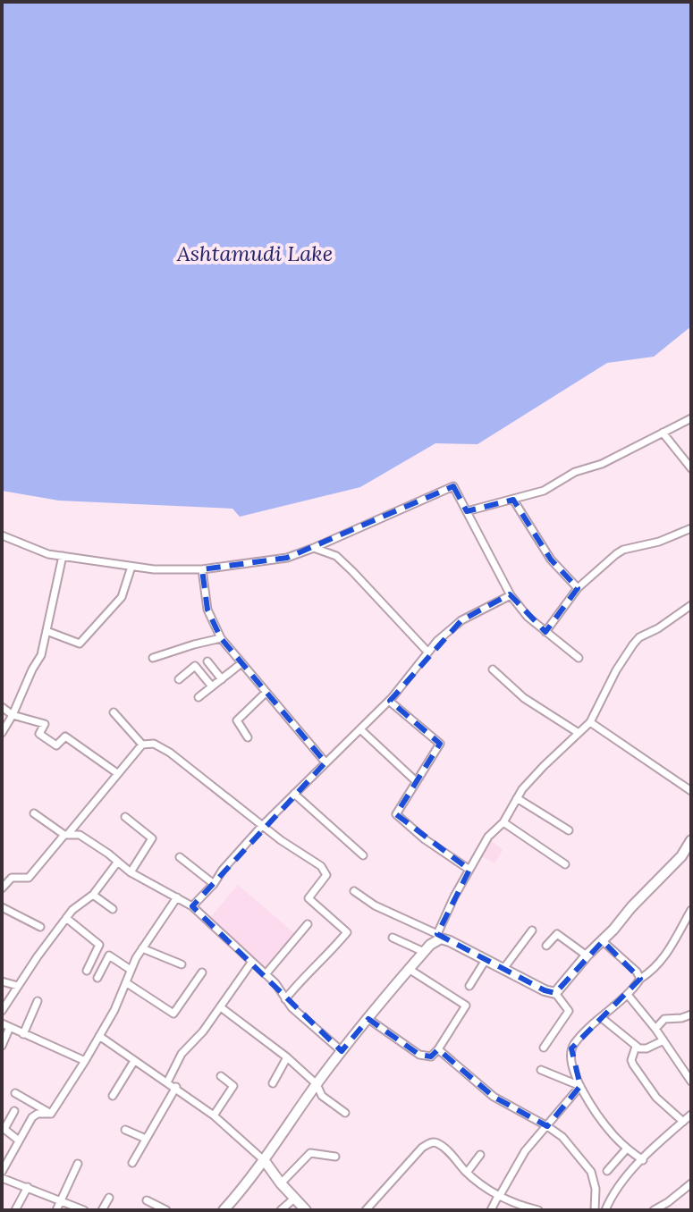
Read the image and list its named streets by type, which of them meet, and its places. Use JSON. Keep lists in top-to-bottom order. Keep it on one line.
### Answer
{"water":["Ashtamudi Lake"]}
